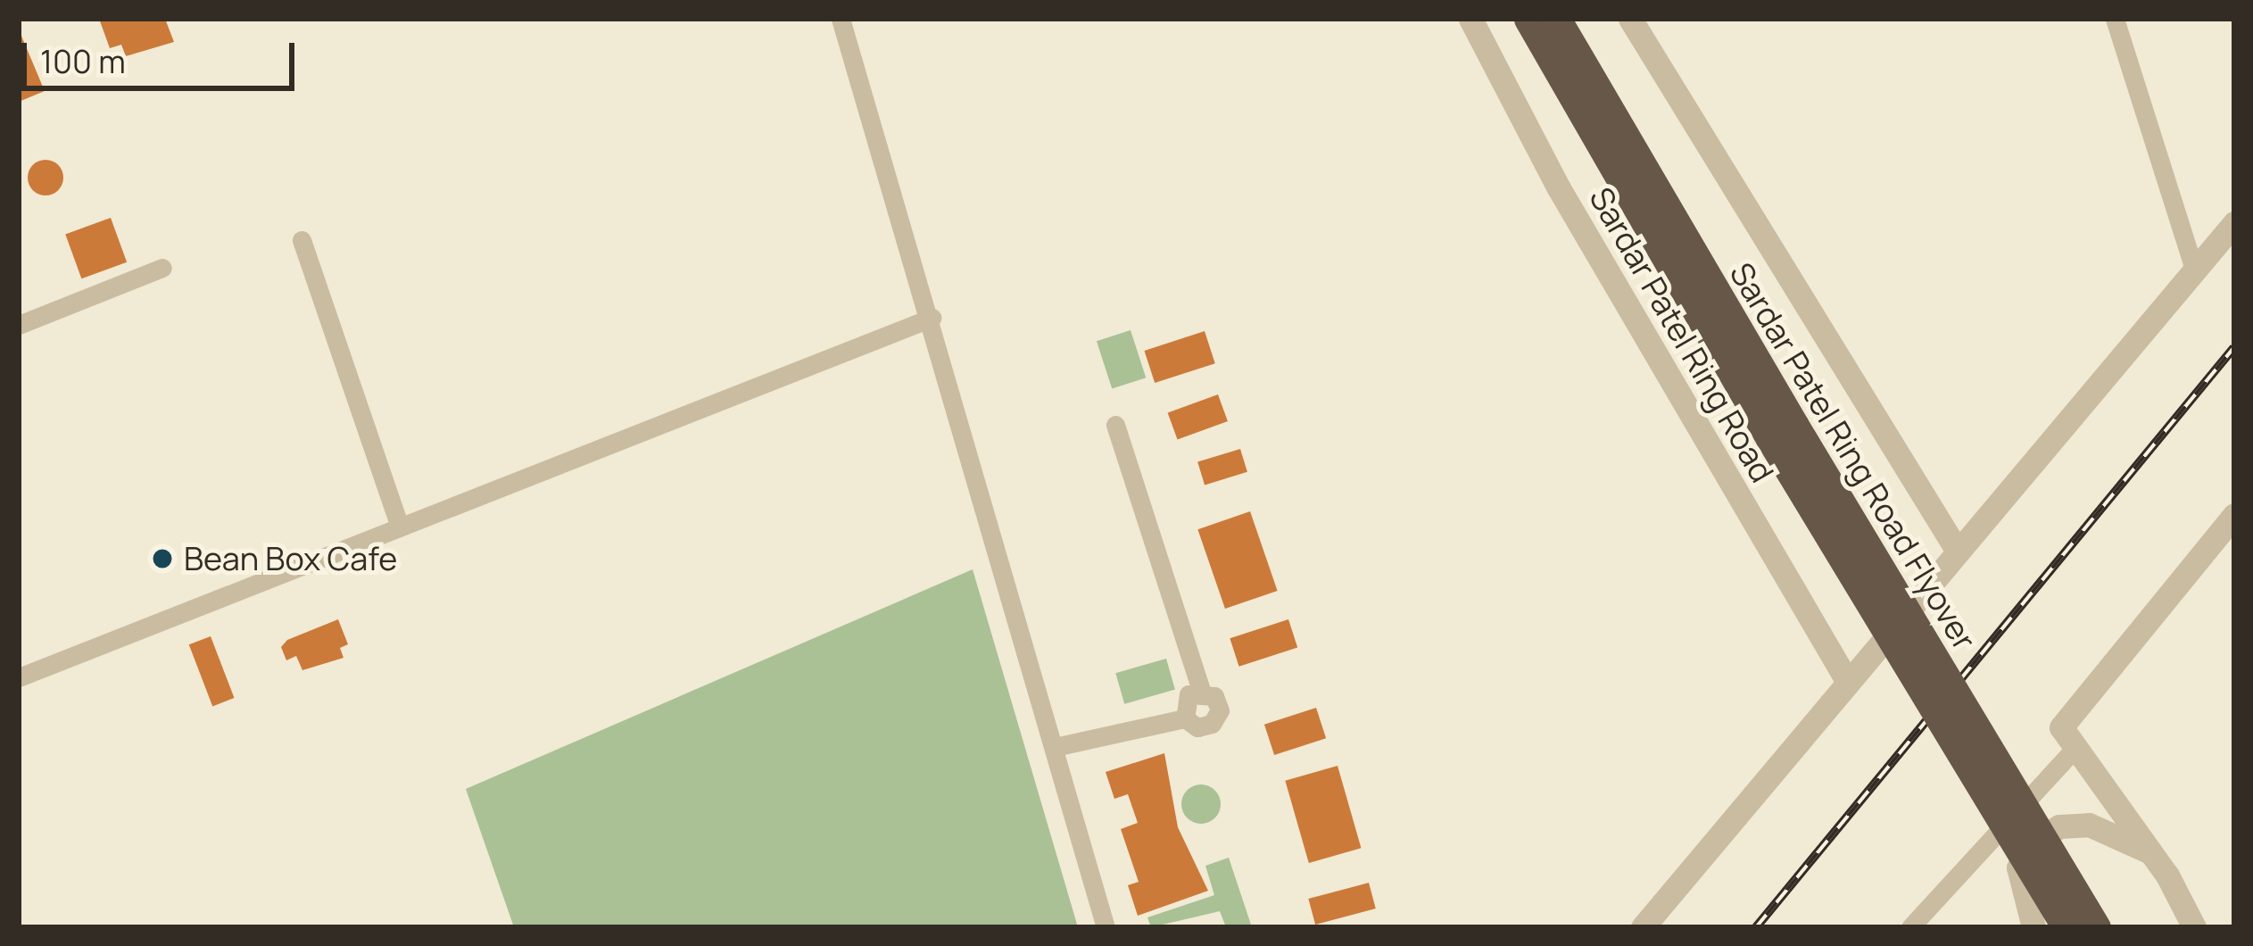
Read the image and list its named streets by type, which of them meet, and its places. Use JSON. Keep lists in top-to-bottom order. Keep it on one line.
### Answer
{"streets":{"highway":["Sardar Patel Ring Road Flyover"],"street":["Sardar Patel Ring Road"]},"places":["Bean Box Cafe"],"scale_bar":"100 m"}
